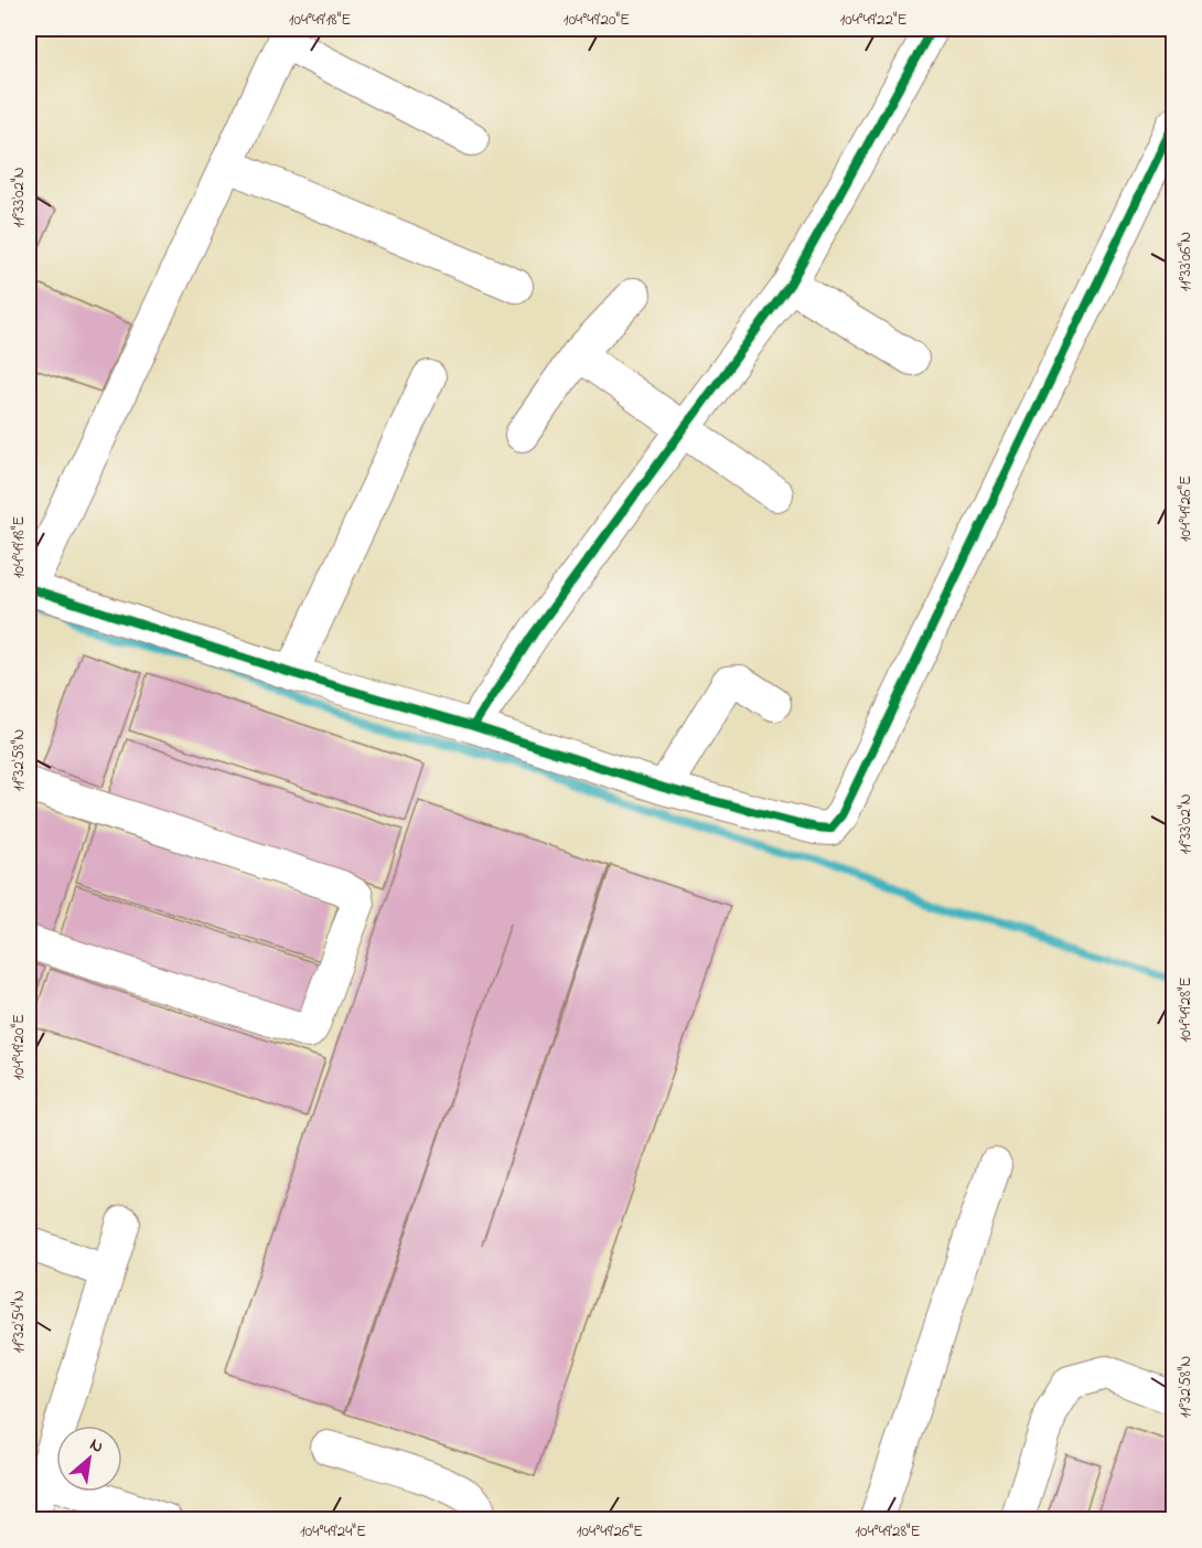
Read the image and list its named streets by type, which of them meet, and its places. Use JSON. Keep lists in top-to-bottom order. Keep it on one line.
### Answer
{"north":"top right","coordinates":["104°49'18\"E","104°49'20\"E","104°49'22\"E","11°33'02\"N","11°33'06\"N","104°49'26\"E","11°32'58\"N","104°49'28\"E","11°32'54\"N","104°49'24\"E"]}
